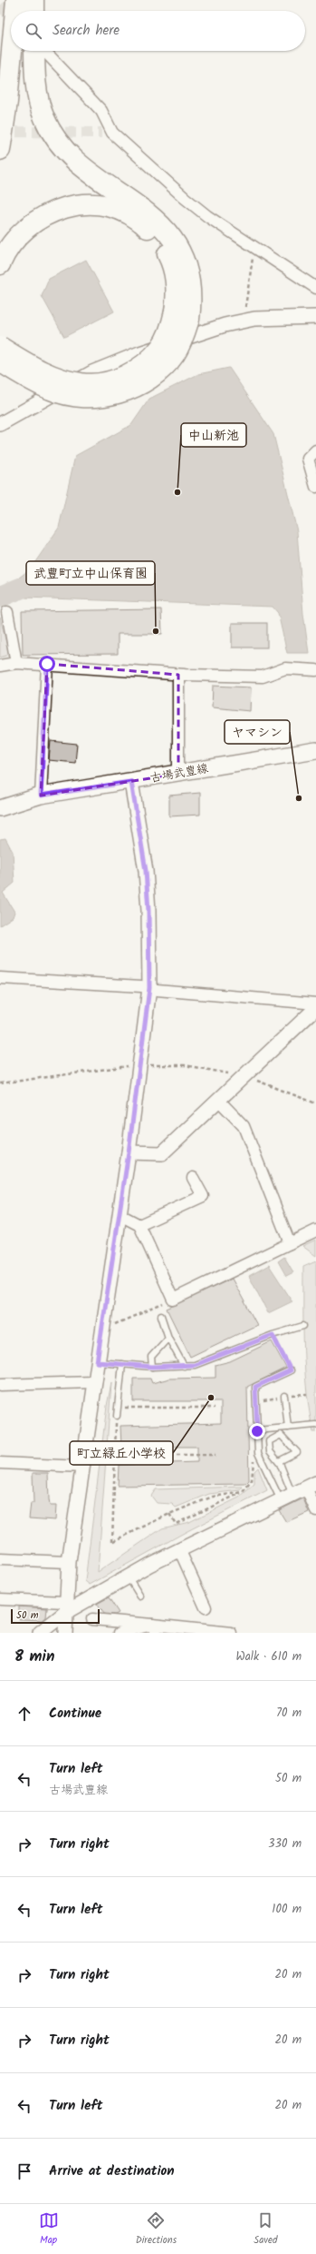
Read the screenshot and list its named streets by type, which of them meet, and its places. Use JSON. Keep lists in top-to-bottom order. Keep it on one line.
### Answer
{"streets":{"main road":["古場武豊線"]},"places":["中山新池","武豊町立中山保育園","ヤマシン","町立緑丘小学校"],"scale_bar":"50 m","page":{"search":"Search here","scale":"50 m","heading":["8 min","Walk · 610 m"],"list":[["Continue","70 m"],["Turn left","古場武豊線","50 m"],["Turn right","330 m"],["Turn left","100 m"],["Turn right","20 m"],["Turn right","20 m"],["Turn left","20 m"],"Arrive at destination"],"nav":["Map","Directions","Saved"]}}
